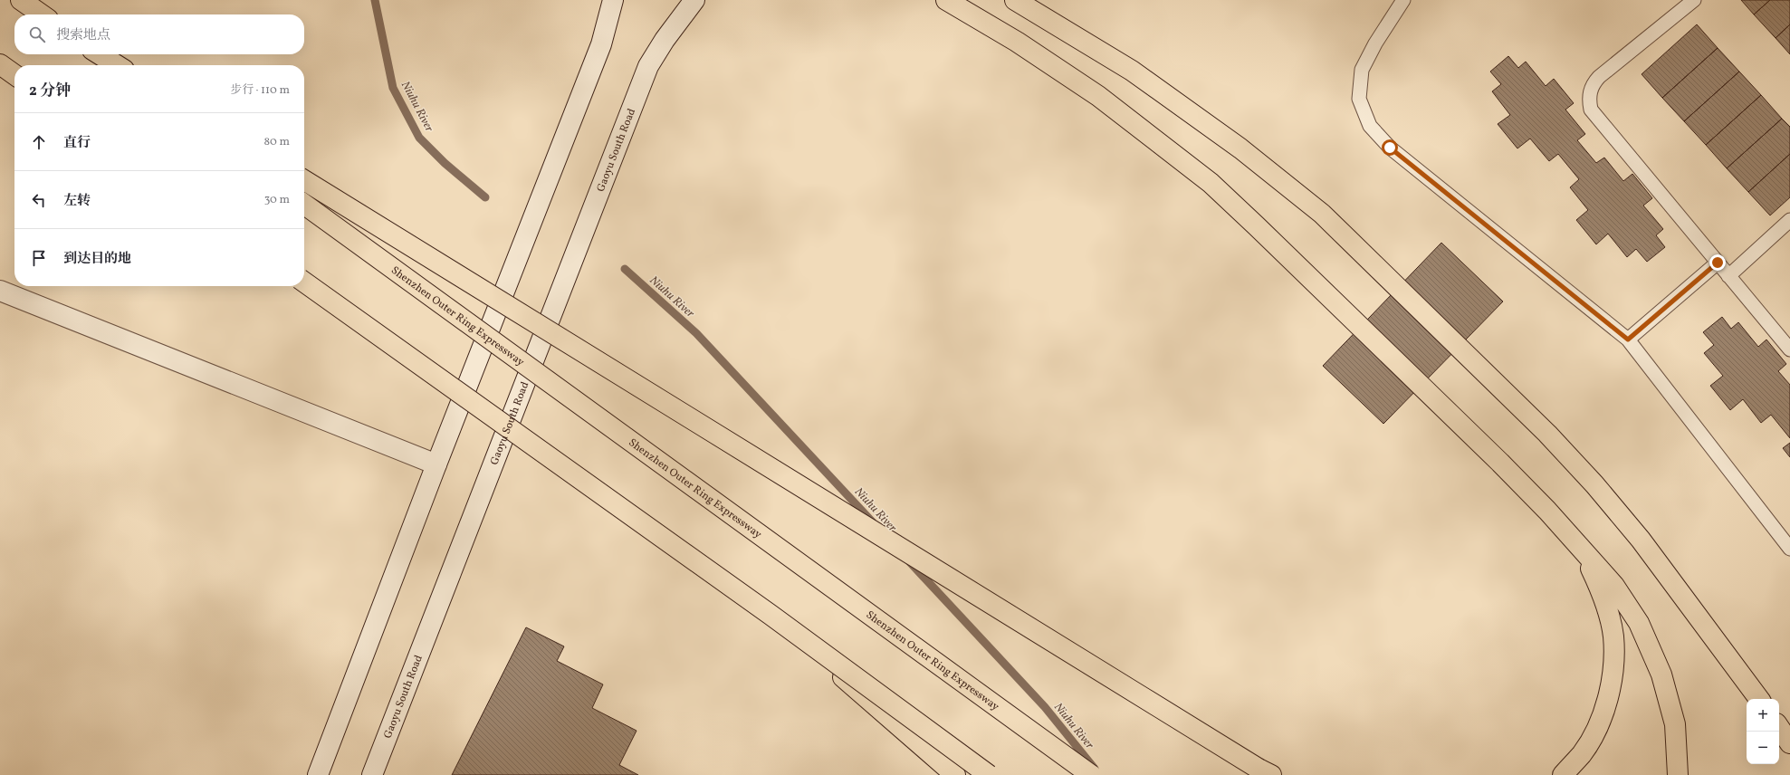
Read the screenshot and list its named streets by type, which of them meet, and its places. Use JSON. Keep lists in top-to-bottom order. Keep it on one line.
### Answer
{"streets":{"highway":["Shenzhen Outer Ring Expressway"],"street":["Gaoyu South Road"]},"water":["Niuhu River"],"page":{"search":"搜索地点","heading":["2 分钟","步行 · 110 m"],"list":[["直行","80 m"],["左转","30 m"],"到达目的地"],"map_buttons":["+","−"]}}
